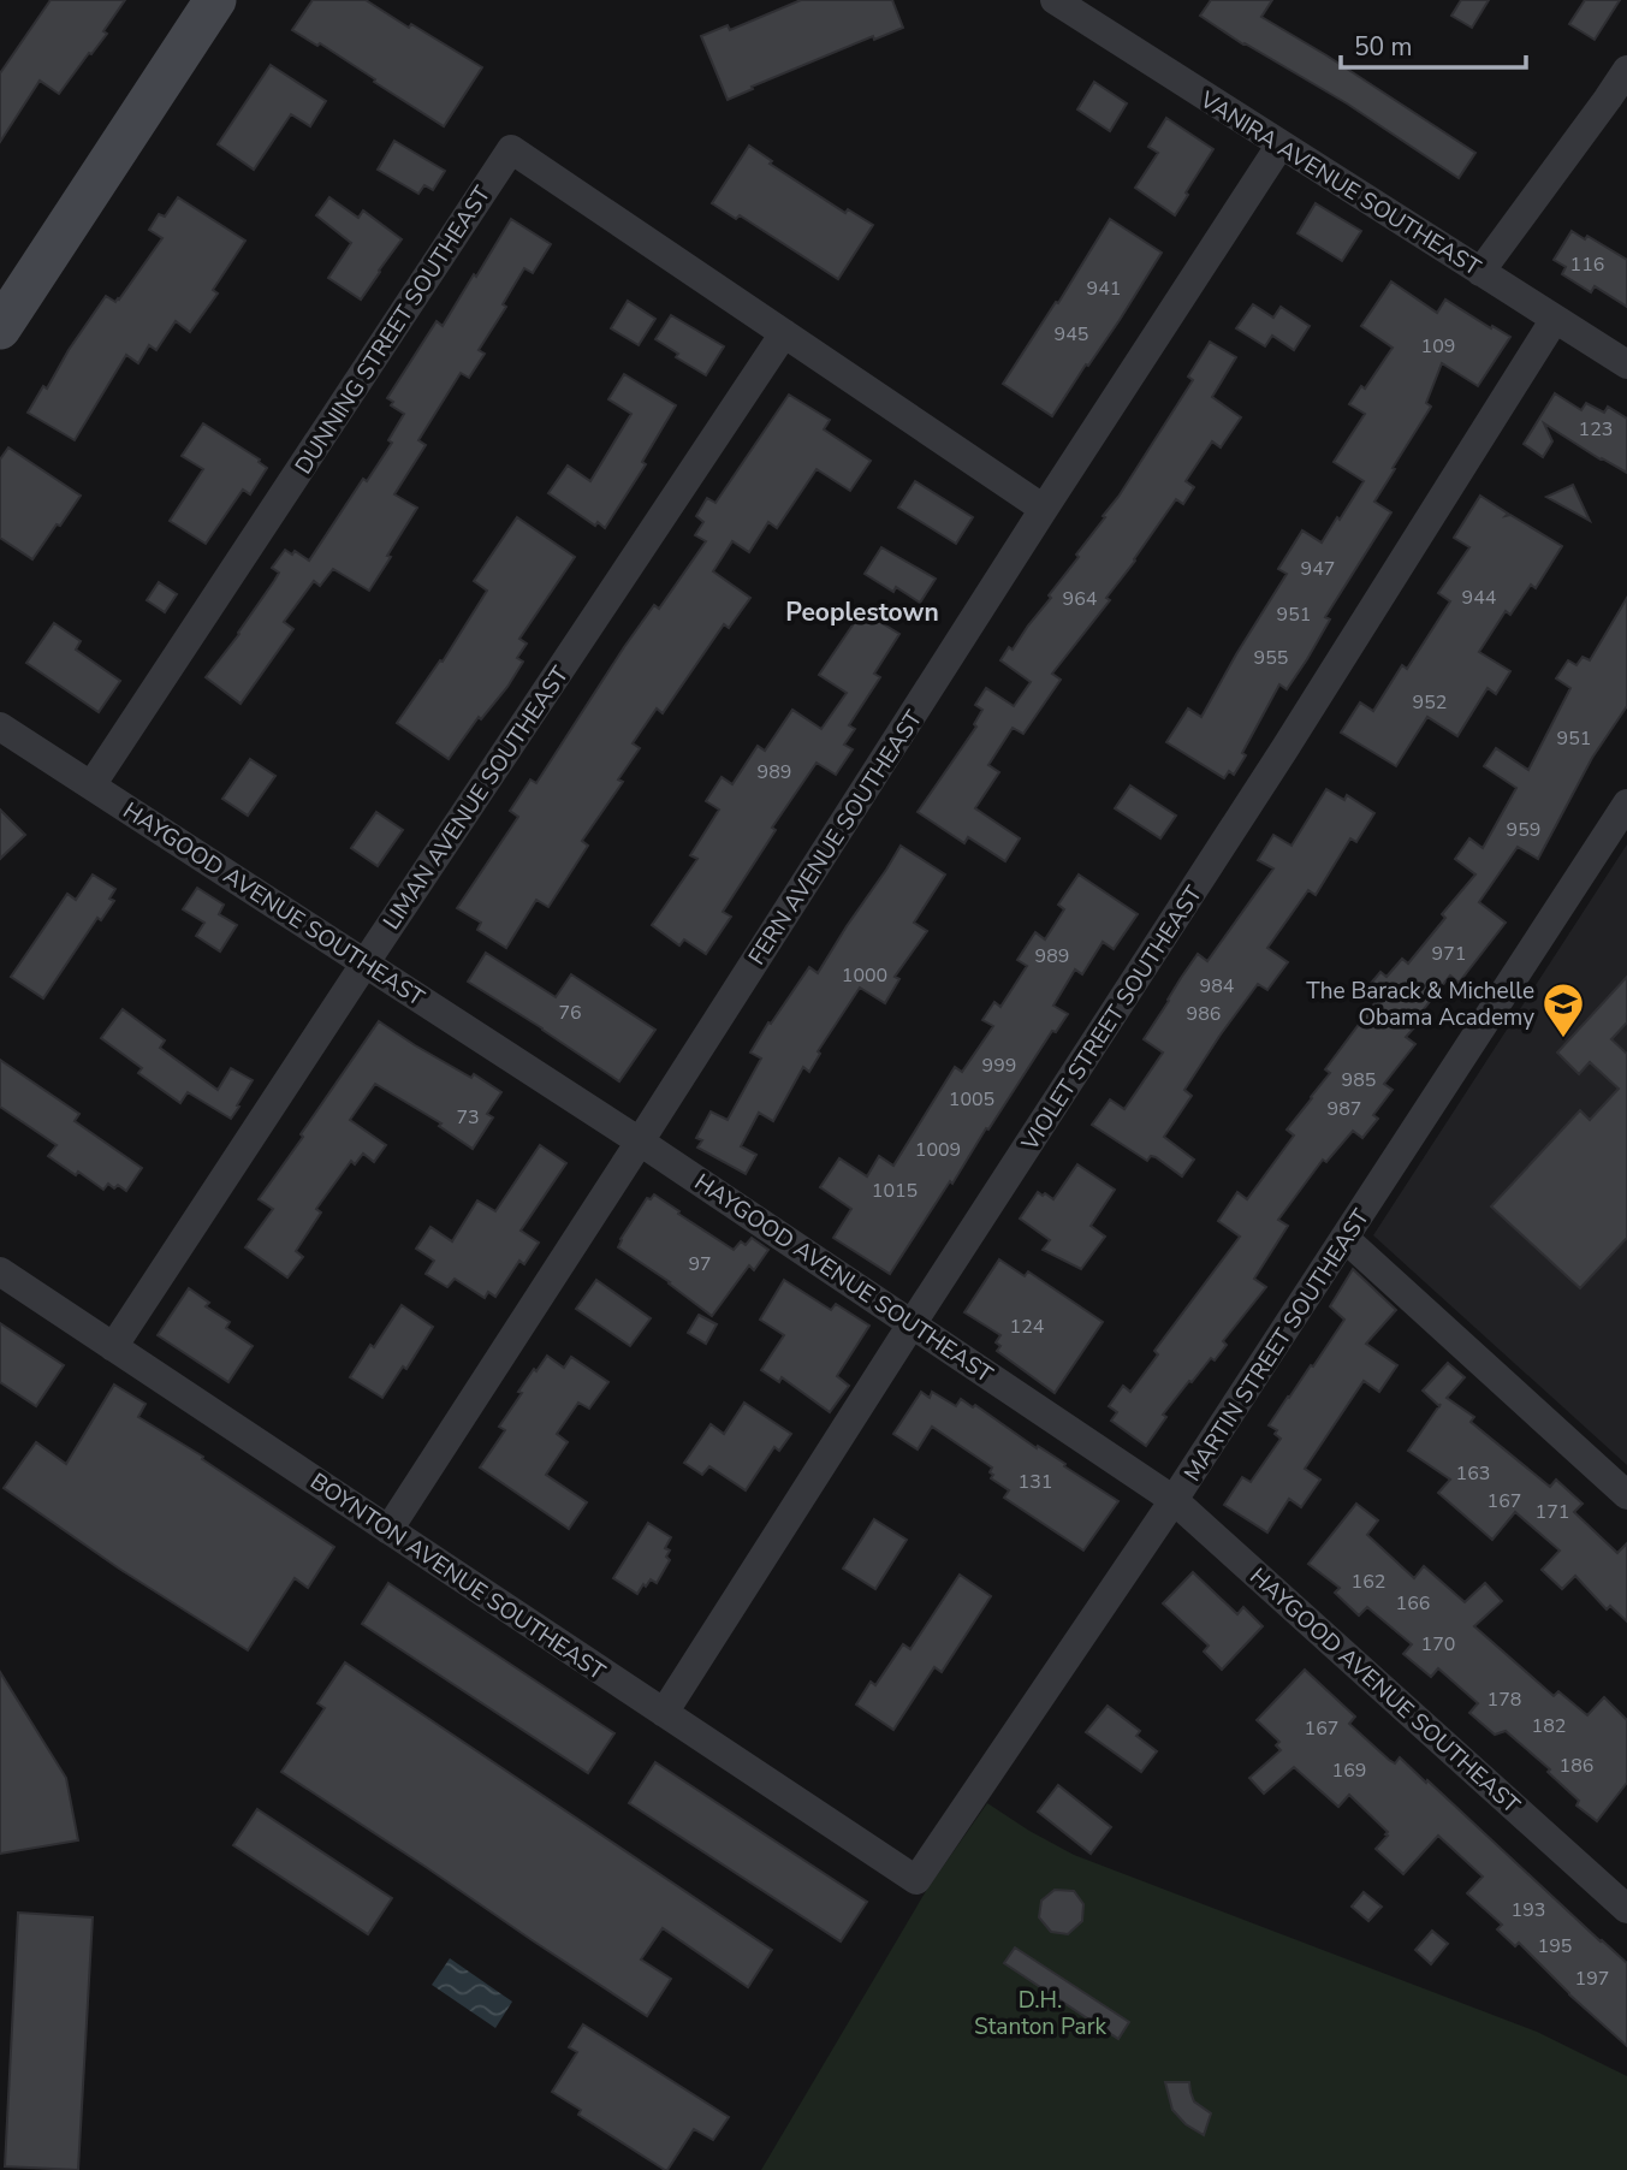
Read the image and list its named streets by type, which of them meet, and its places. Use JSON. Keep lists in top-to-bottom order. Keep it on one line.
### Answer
{"streets":{"street":["VANIRA AVENUE SOUTHEAST","DUNNING STREET SOUTHEAST","LIMAN AVENUE SOUTHEAST","FERN AVENUE SOUTHEAST","HAYGOOD AVENUE SOUTHEAST","VIOLET STREET SOUTHEAST","MARTIN STREET SOUTHEAST","BOYNTON AVENUE SOUTHEAST"]},"crossings":[["VANIRA AVENUE SOUTHEAST","FERN AVENUE SOUTHEAST"],["VANIRA AVENUE SOUTHEAST","VIOLET STREET SOUTHEAST"],["DUNNING STREET SOUTHEAST","LIMAN AVENUE SOUTHEAST"],["DUNNING STREET SOUTHEAST","HAYGOOD AVENUE SOUTHEAST"],["LIMAN AVENUE SOUTHEAST","HAYGOOD AVENUE SOUTHEAST"],["LIMAN AVENUE SOUTHEAST","BOYNTON AVENUE SOUTHEAST"],["FERN AVENUE SOUTHEAST","HAYGOOD AVENUE SOUTHEAST"],["FERN AVENUE SOUTHEAST","BOYNTON AVENUE SOUTHEAST"],["HAYGOOD AVENUE SOUTHEAST","VIOLET STREET SOUTHEAST"],["HAYGOOD AVENUE SOUTHEAST","MARTIN STREET SOUTHEAST"],["VIOLET STREET SOUTHEAST","BOYNTON AVENUE SOUTHEAST"],["MARTIN STREET SOUTHEAST","BOYNTON AVENUE SOUTHEAST"]],"districts":["Peoplestown"],"parks":["D.H. Stanton Park"],"places":{"school or university":["The Barack & Michelle Obama Academy"]},"house_numbers":["116","941","945","109","123","947","944","964","951","955","952","951","989","959","971","989","1000","984","76","986","999","985","1005","987","73","1009","1015","97","124","163","131","167","171","162","166","170","178","182","167","186","169","193","195","197"],"scale_bar":"50 m"}
